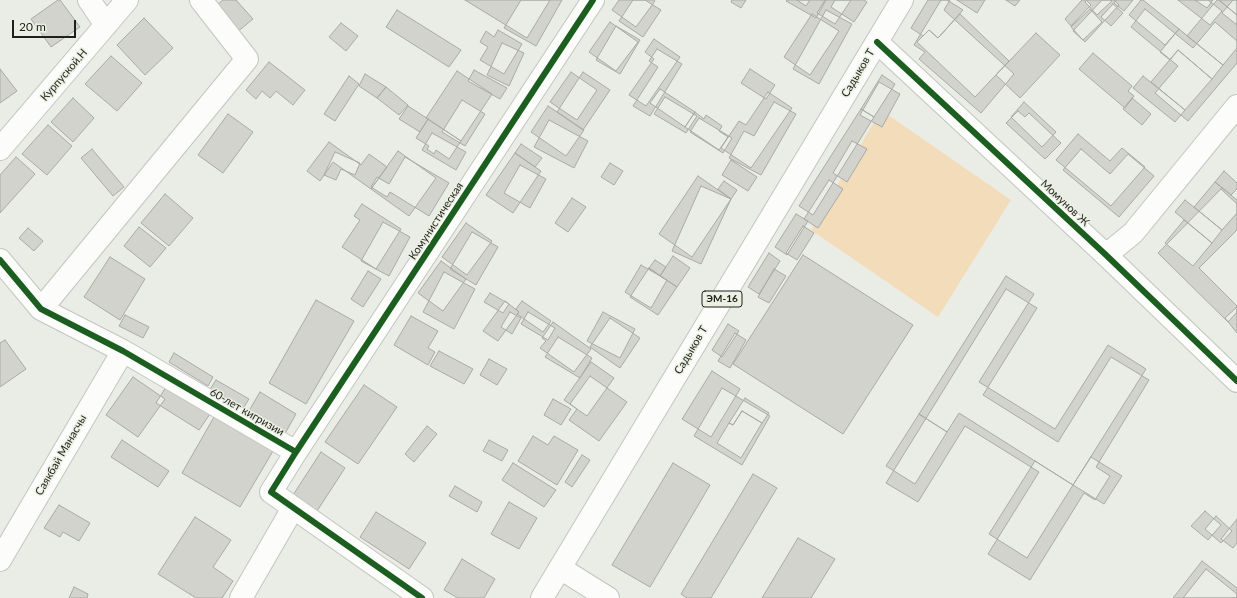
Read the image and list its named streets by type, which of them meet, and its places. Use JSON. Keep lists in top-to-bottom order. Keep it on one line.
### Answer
{"streets":{"main road":["Садыков Т","Курпуской.Н","Момунов Ж","Комунистическая","ЭМ-16","60-лет кигризии","Саякбай Манасчы"]},"crossings":[["Садыков Т","Момунов Ж"],["Комунистическая","60-лет кигризии"],["60-лет кигризии","Саякбай Манасчы"]],"scale_bar":"20 m"}
